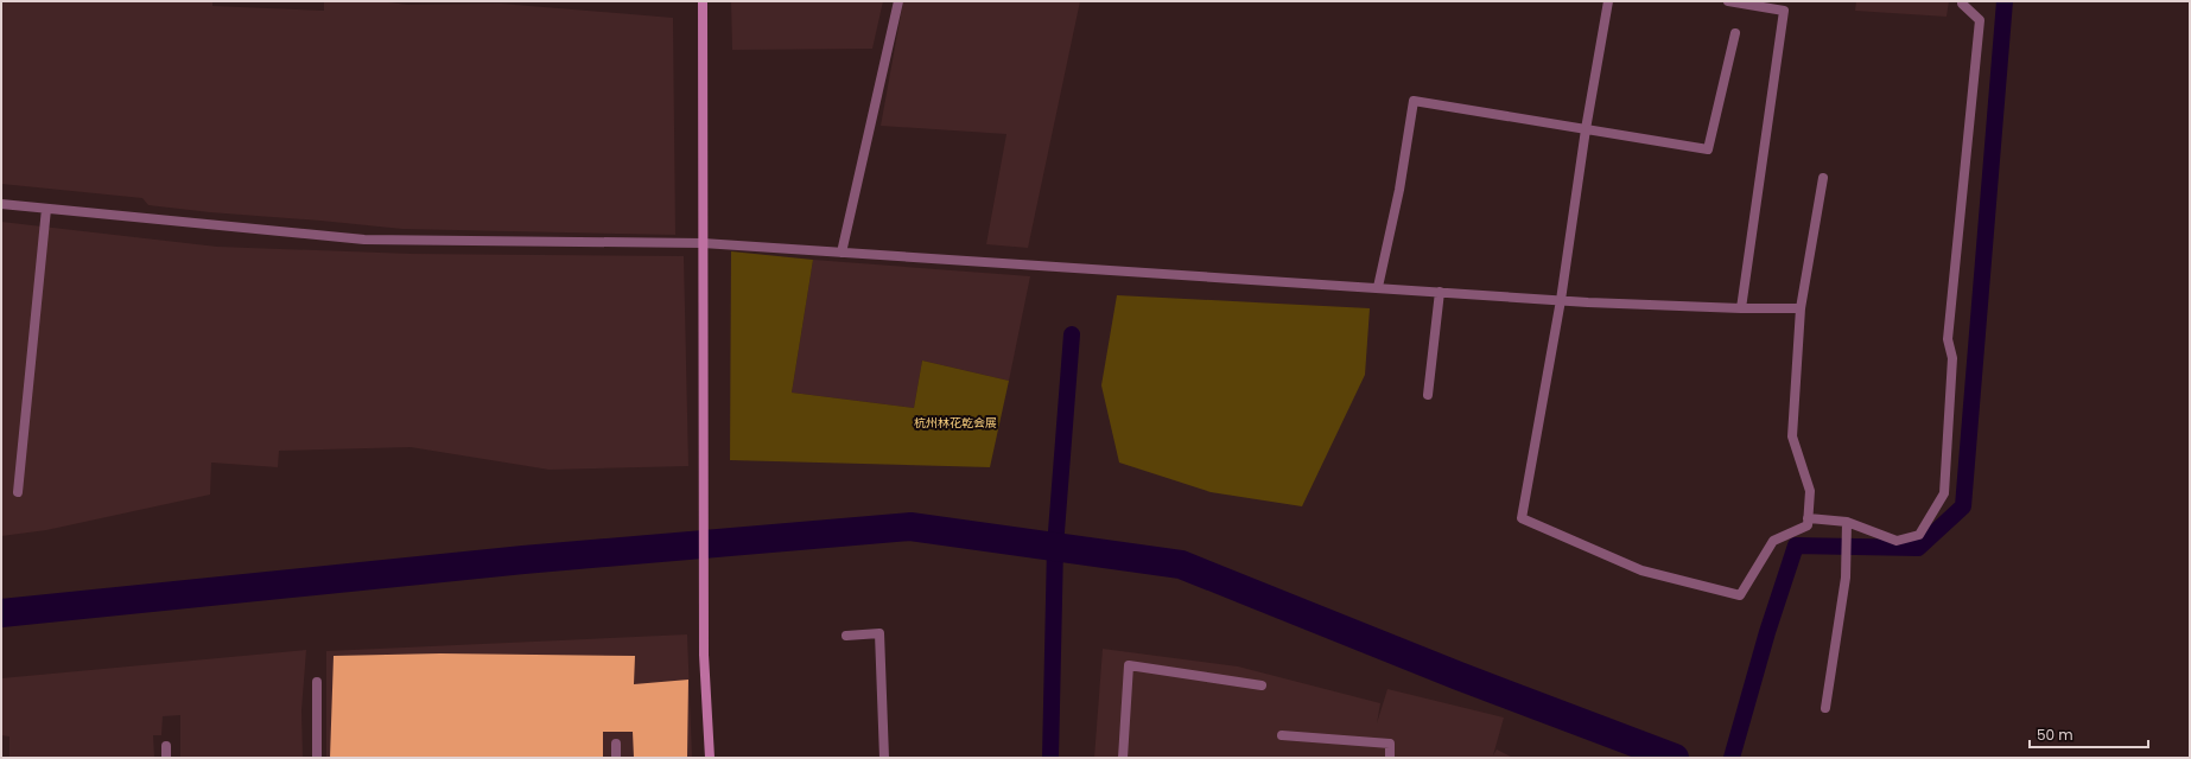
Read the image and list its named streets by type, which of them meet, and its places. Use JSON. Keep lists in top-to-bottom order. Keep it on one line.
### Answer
{"parks":["杭州林花乾会展"],"scale_bar":"50 m"}
